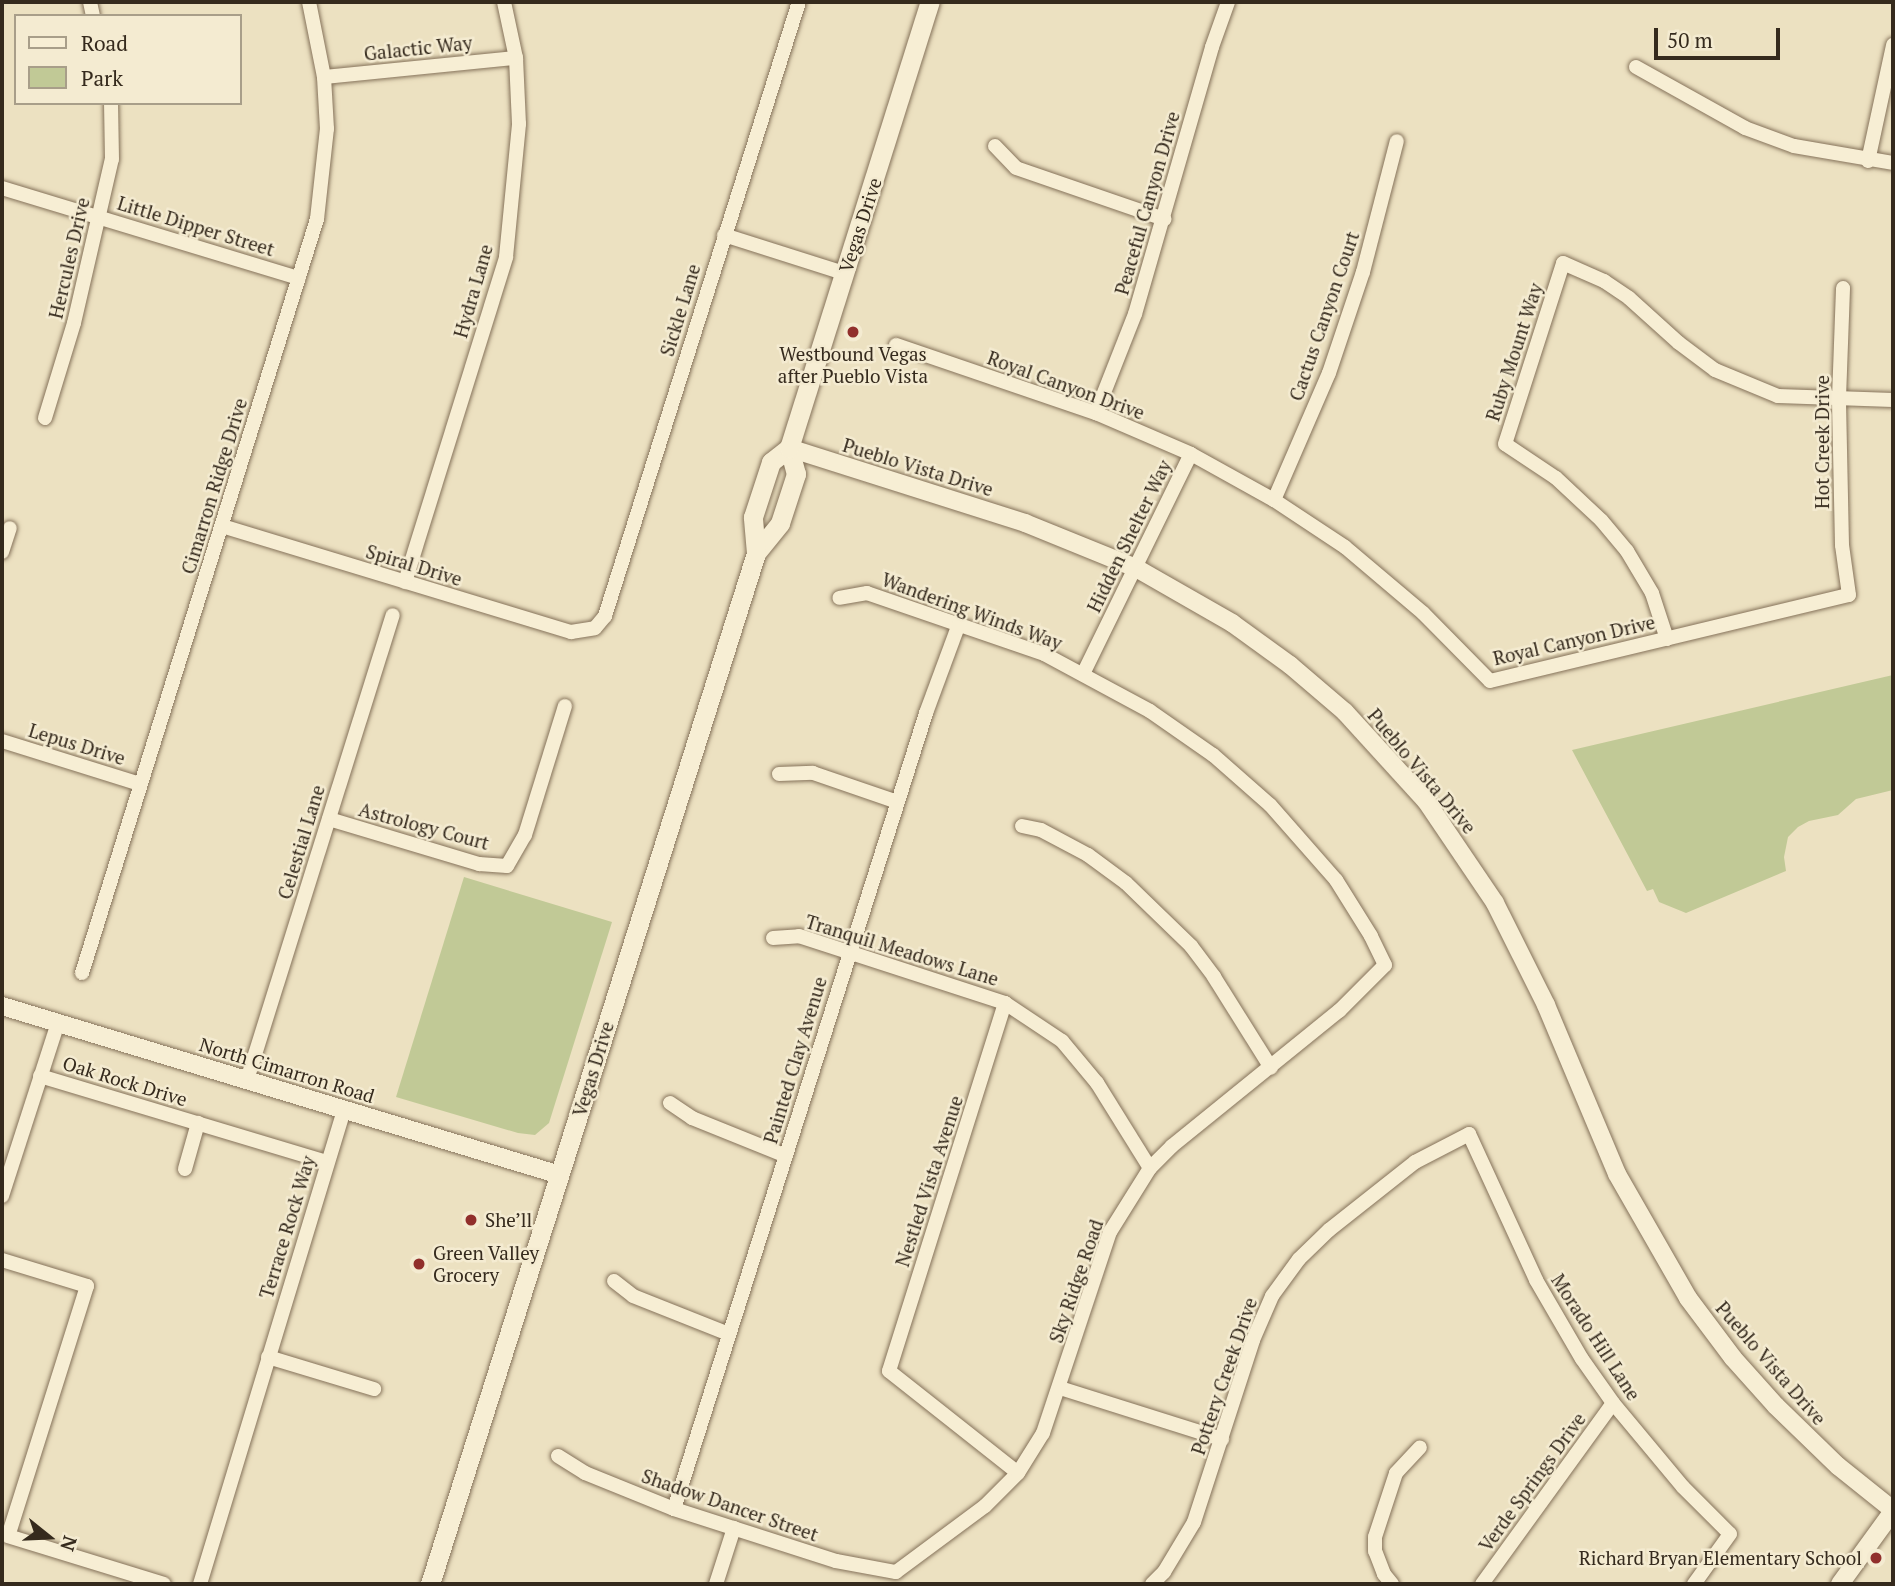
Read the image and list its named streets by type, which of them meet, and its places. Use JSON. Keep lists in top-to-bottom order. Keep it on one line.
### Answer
{"streets":{"main road":["Vegas Drive"],"street":["Galactic Way","Peaceful Canyon Drive","Little Dipper Street","Hercules Drive","Hydra Lane","Sickle Lane","Cactus Canyon Court","Ruby Mount Way","Royal Canyon Drive","Hot Creek Drive","Pueblo Vista Drive","Cimarron Ridge Drive","Hidden Shelter Way","Spiral Drive","Wandering Winds Way","Lepus Drive","Astrology Court","Celestial Lane","Tranquil Meadows Lane","Painted Clay Avenue","North Cimarron Road","Oak Rock Drive","Nestled Vista Avenue","Terrace Rock Way","Sky Ridge Road","Morado Hill Lane","Pottery Creek Drive","Verde Springs Drive","Shadow Dancer Street"]},"crossings":[["Galactic Way","Hydra Lane"],["Galactic Way","Cimarron Ridge Drive"],["Peaceful Canyon Drive","Royal Canyon Drive"],["Vegas Drive","Pueblo Vista Drive"],["Vegas Drive","North Cimarron Road"],["Little Dipper Street","Hercules Drive"],["Little Dipper Street","Cimarron Ridge Drive"],["Hydra Lane","Spiral Drive"],["Sickle Lane","Spiral Drive"],["Cactus Canyon Court","Royal Canyon Drive"],["Ruby Mount Way","Royal Canyon Drive"],["Ruby Mount Way","Hot Creek Drive"],["Royal Canyon Drive","Hot Creek Drive"],["Royal Canyon Drive","Hidden Shelter Way"],["Pueblo Vista Drive","Hidden Shelter Way"],["Cimarron Ridge Drive","Spiral Drive"],["Cimarron Ridge Drive","Lepus Drive"],["Hidden Shelter Way","Wandering Winds Way"],["Wandering Winds Way","Painted Clay Avenue"],["Wandering Winds Way","Sky Ridge Road"],["Astrology Court","Celestial Lane"],["Celestial Lane","North Cimarron Road"],["Tranquil Meadows Lane","Painted Clay Avenue"],["Tranquil Meadows Lane","Nestled Vista Avenue"],["Tranquil Meadows Lane","Sky Ridge Road"],["Painted Clay Avenue","Shadow Dancer Street"],["North Cimarron Road","Terrace Rock Way"],["Oak Rock Drive","Terrace Rock Way"],["Nestled Vista Avenue","Sky Ridge Road"],["Sky Ridge Road","Shadow Dancer Street"],["Morado Hill Lane","Pottery Creek Drive"],["Morado Hill Lane","Verde Springs Drive"]],"places":["Westbound Vegas after Pueblo Vista","She’ll","Green Valley Grocery","Richard Bryan Elementary School"],"legend":["Road","Park"],"scale_bar":"50 m","north":"right"}
